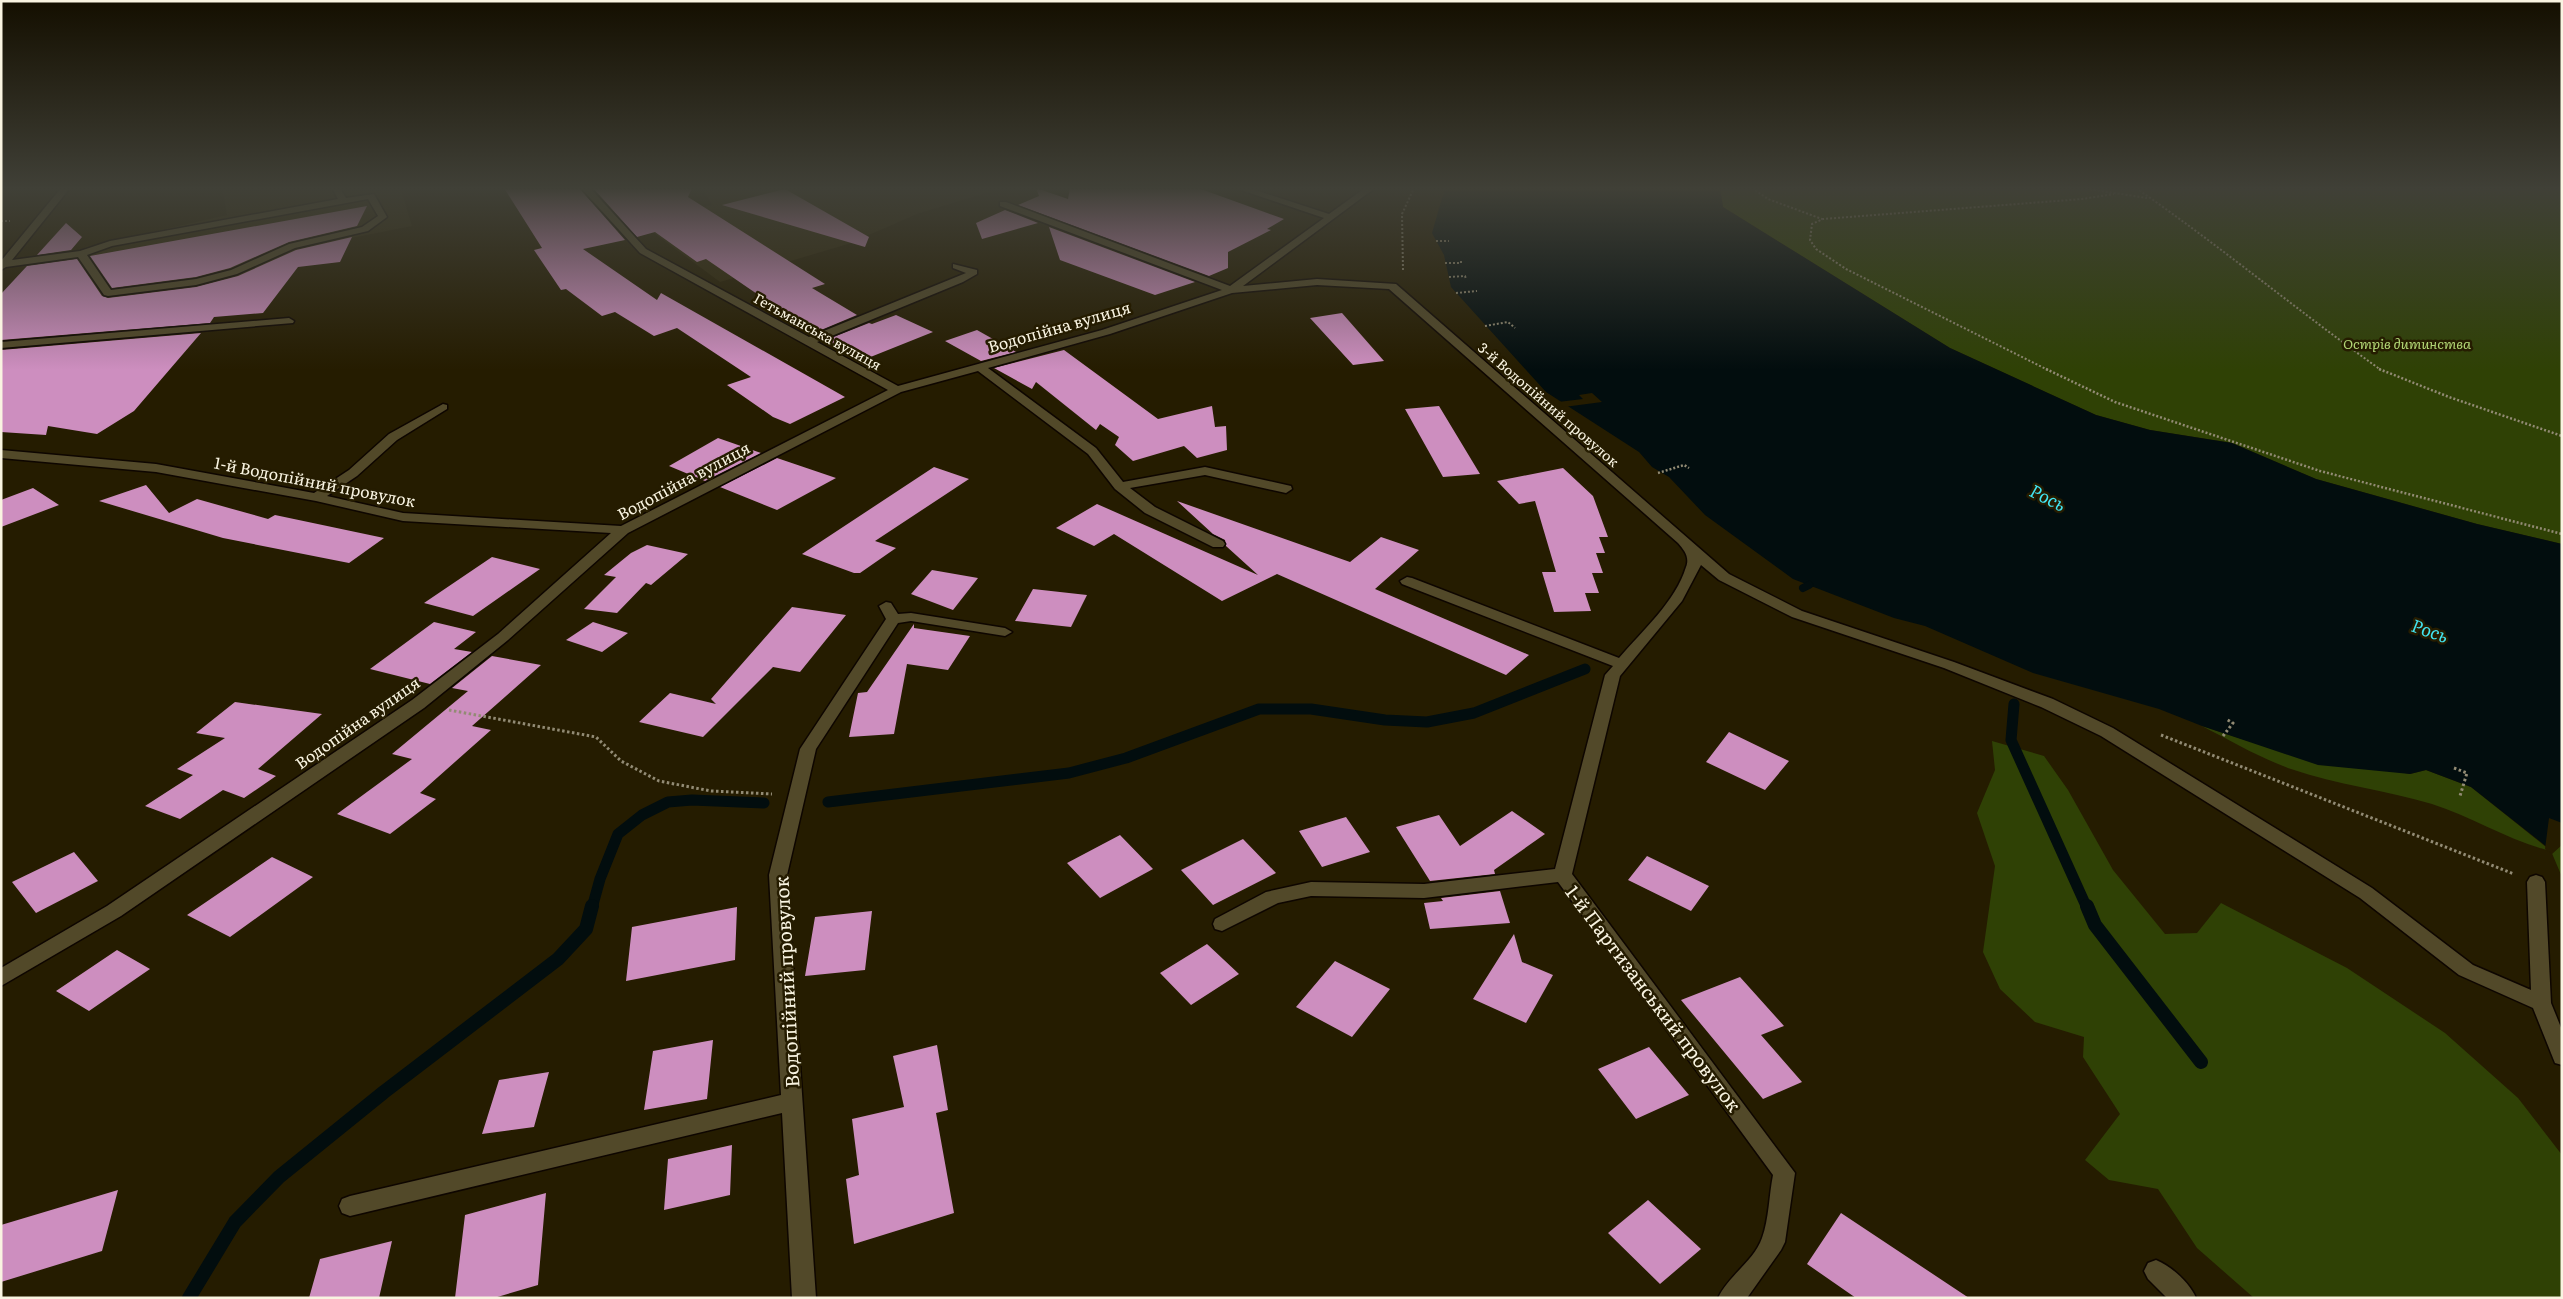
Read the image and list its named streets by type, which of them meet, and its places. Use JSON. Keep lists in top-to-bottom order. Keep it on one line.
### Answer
{"streets":{"street":["Водопійна вулиця","Гетьманська вулиця","3-й Водопійний провулок","1-й Водопійний провулок","Водопійний провулок","1-й Партизанський провулок"]},"crossings":[["Водопійна вулиця","Гетьманська вулиця"],["Водопійна вулиця","3-й Водопійний провулок"],["Водопійна вулиця","1-й Водопійний провулок"]],"water":["Рось"],"parks":["Острів дитинства"]}
